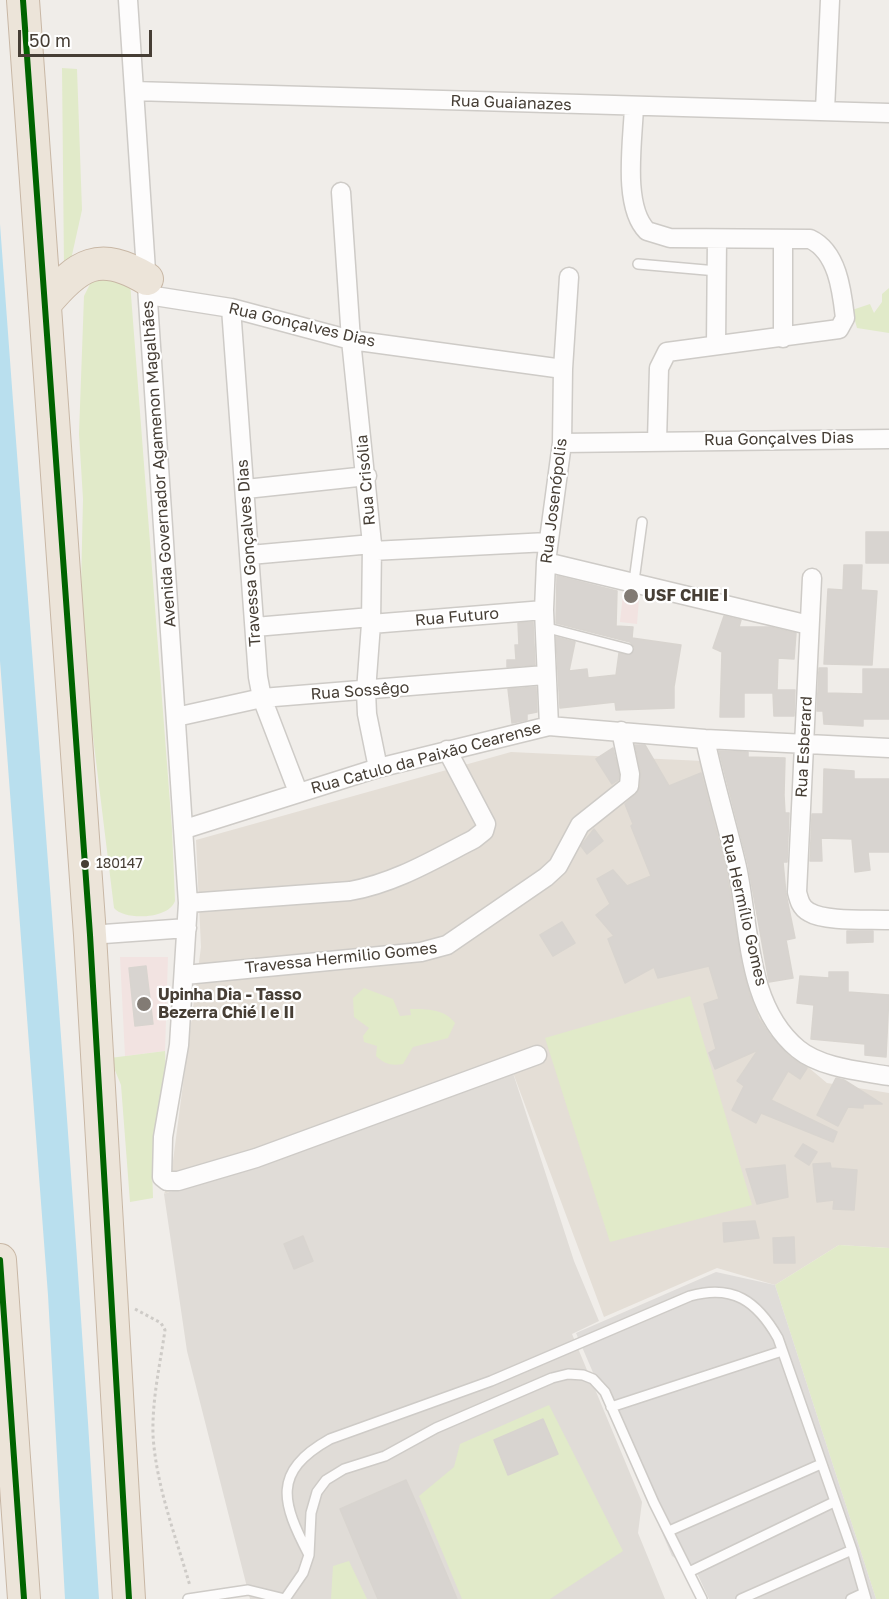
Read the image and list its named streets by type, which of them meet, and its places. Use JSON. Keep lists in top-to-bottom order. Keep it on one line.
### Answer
{"streets":{"street":["Rua Guaianazes","Rua Gonçalves Dias","Avenida Governador Agamenon Magalhães","Rua Crisólia","Rua Josenópolis","Travessa Gonçalves Dias","Rua Futuro","Rua Sossêgo","Rua Esberard","Rua Catulo da Paixão Cearense","Rua Hermílio Gomes","Travessa Hermilio Gomes"]},"crossings":[["Rua Guaianazes","Avenida Governador Agamenon Magalhães"],["Rua Gonçalves Dias","Avenida Governador Agamenon Magalhães"],["Rua Gonçalves Dias","Rua Crisólia"],["Rua Gonçalves Dias","Rua Josenópolis"],["Rua Gonçalves Dias","Travessa Gonçalves Dias"],["Avenida Governador Agamenon Magalhães","Rua Sossêgo"],["Avenida Governador Agamenon Magalhães","Rua Catulo da Paixão Cearense"],["Avenida Governador Agamenon Magalhães","Travessa Hermilio Gomes"],["Rua Crisólia","Rua Futuro"],["Rua Crisólia","Rua Sossêgo"],["Rua Crisólia","Rua Catulo da Paixão Cearense"],["Rua Josenópolis","Rua Futuro"],["Rua Josenópolis","Rua Sossêgo"],["Rua Josenópolis","Rua Catulo da Paixão Cearense"],["Travessa Gonçalves Dias","Rua Futuro"],["Travessa Gonçalves Dias","Rua Sossêgo"],["Travessa Gonçalves Dias","Rua Catulo da Paixão Cearense"],["Rua Esberard","Rua Catulo da Paixão Cearense"],["Rua Catulo da Paixão Cearense","Rua Hermílio Gomes"],["Rua Catulo da Paixão Cearense","Travessa Hermilio Gomes"]],"places":["USF CHIE I","180147","Upinha Dia - Tasso Bezerra Chié I e II"],"scale_bar":"50 m"}
